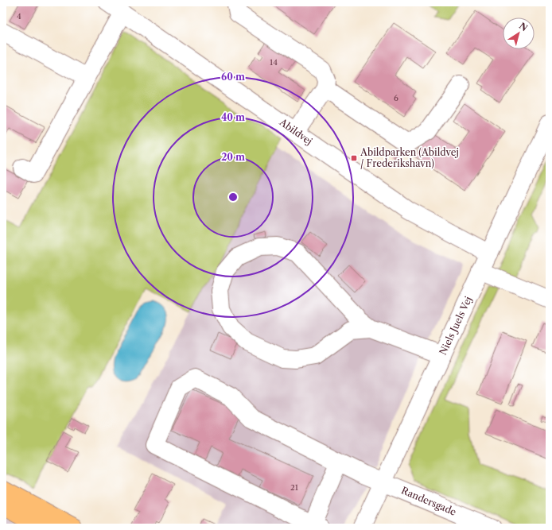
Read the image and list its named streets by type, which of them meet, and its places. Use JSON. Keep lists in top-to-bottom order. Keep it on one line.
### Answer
{"streets":{"street":["Abildvej","Niels Juels Vej","Randersgade"]},"crossings":[["Abildvej","Niels Juels Vej"],["Niels Juels Vej","Randersgade"]],"places":{"transit":["Abildparken (Abildvej / Frederikshavn)"]},"house_numbers":["4","14","6","21"],"north":"top right","rings":["60 m","40 m","20 m"]}
